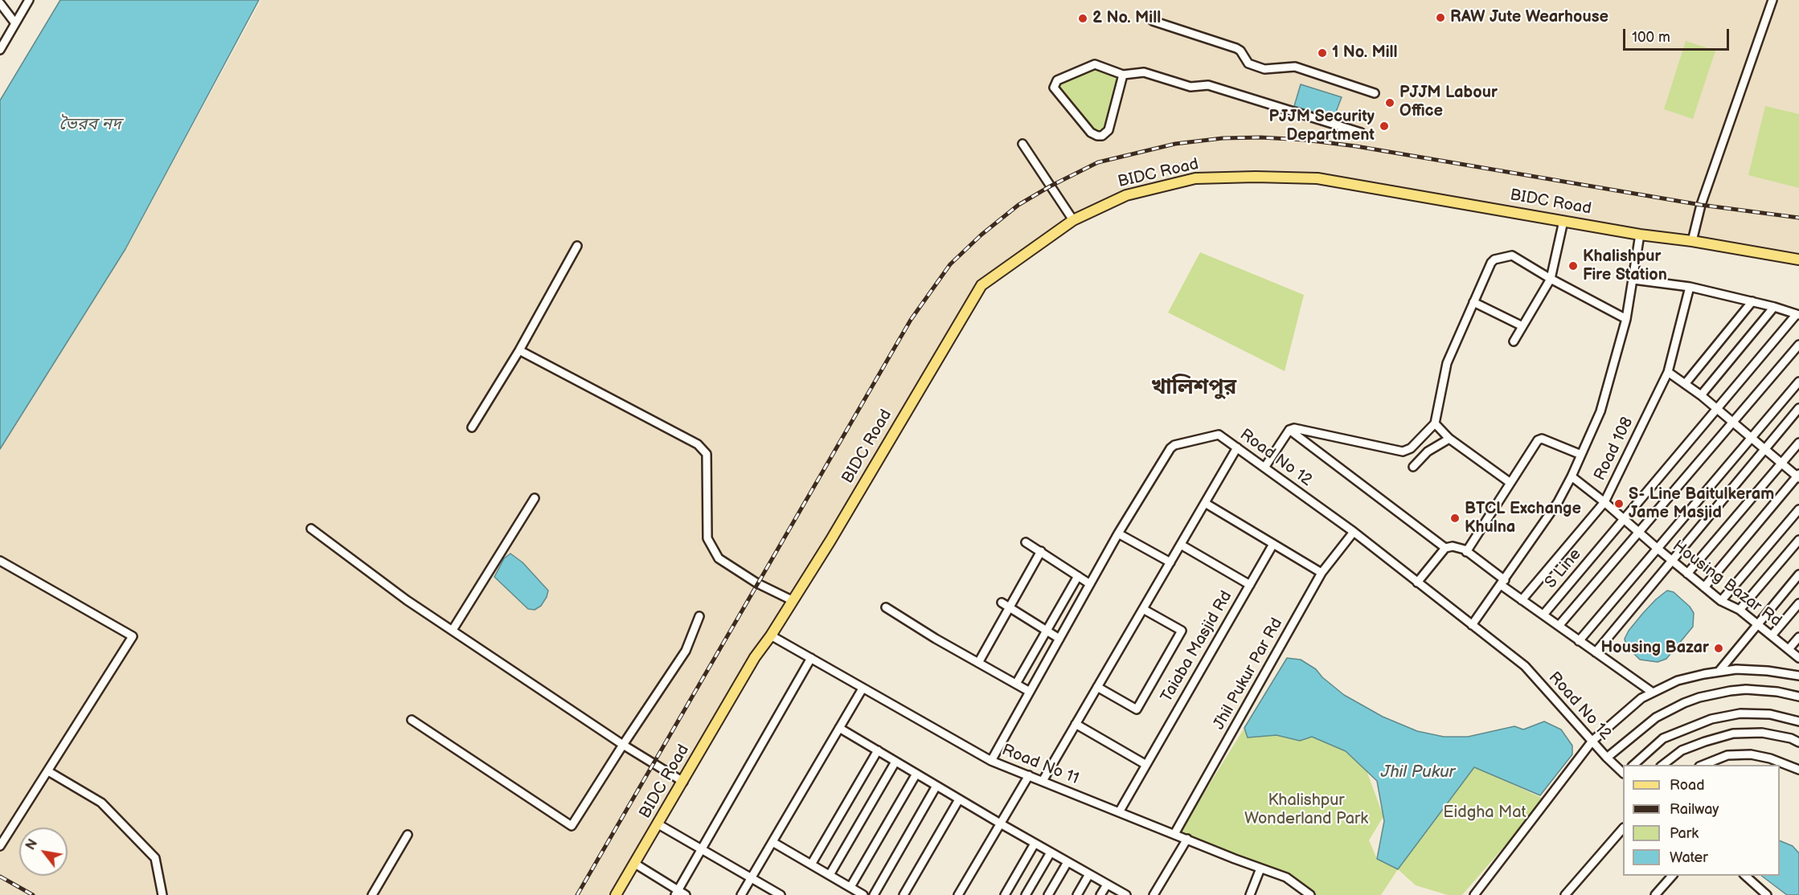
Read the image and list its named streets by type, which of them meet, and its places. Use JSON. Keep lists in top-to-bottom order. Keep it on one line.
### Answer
{"streets":{"main road":["BIDC Road"],"street":["Road 108","Road No 12","S Line","Housing Bazar Rd","Taiaba Masjid Rd","Jhil Pukur Par Rd","Road No 11"]},"crossings":[["BIDC Road","Road No 11"],["Road 108","Housing Bazar Rd"],["Road No 12","Jhil Pukur Par Rd"],["Road No 12","Road No 11"],["S Line","Housing Bazar Rd"],["Taiaba Masjid Rd","Road No 11"],["Jhil Pukur Par Rd","Road No 11"]],"districts":["খালিশপুর"],"water":["ভৈরব নদ","Jhil Pukur"],"parks":["Khalishpur Wonderland Park","Eidgha Mat"],"places":["RAW Jute Wearhouse","2 No. Mill","1 No. Mill","PJJM Labour Office","PJJM Security Department","Khalishpur Fire Station","S- Line Baitulkeram Jame Masjid","BTCL Exchange Khulna","Housing Bazar"],"legend":["Road","Railway","Park","Water"],"scale_bar":"100 m","north":"top left"}
